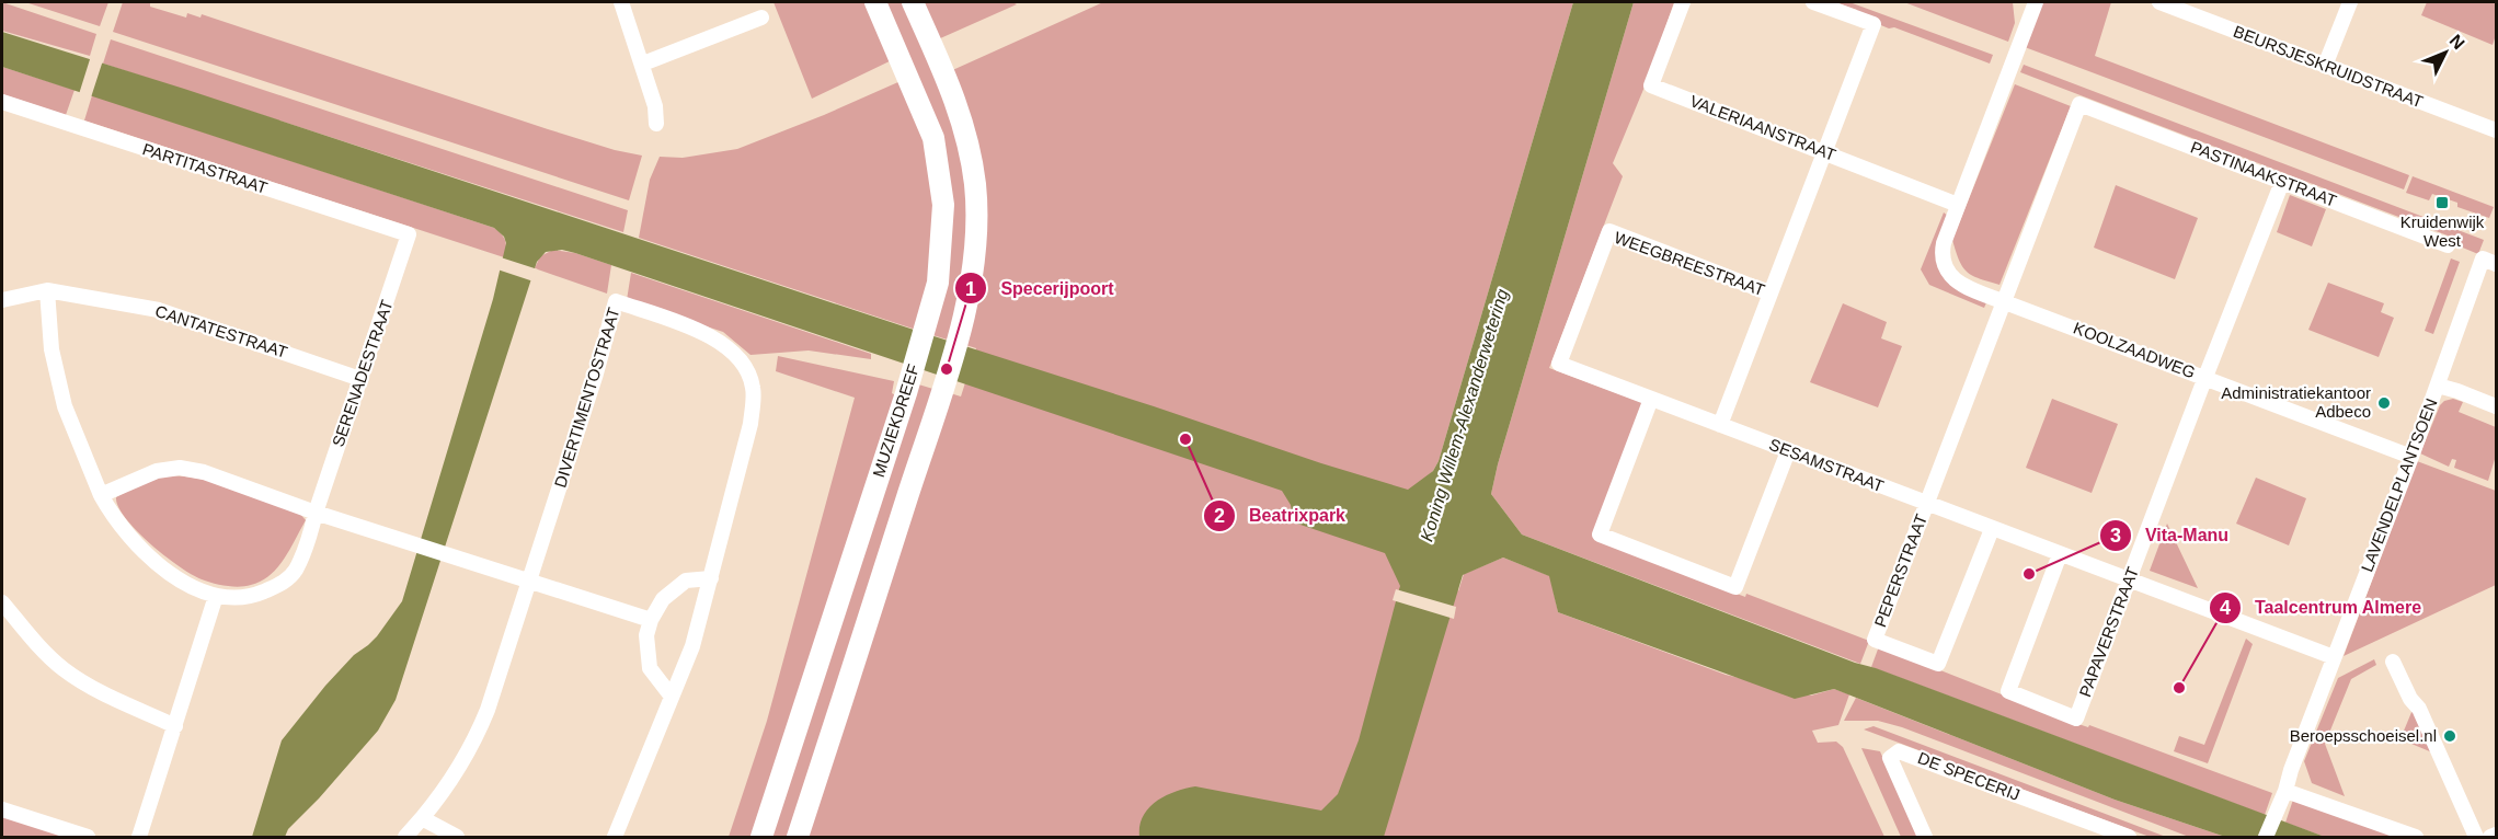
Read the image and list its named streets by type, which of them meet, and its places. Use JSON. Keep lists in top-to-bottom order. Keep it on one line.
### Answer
{"streets":{"main road":["MUZIEKDREEF"],"street":["BEURSJESKRUIDSTRAAT","VALERIAANSTRAAT","PARTITASTRAAT","PASTINAAKSTRAAT","WEEGBREESTRAAT","CANTATESTRAAT","KOOLZAADWEG","SERENADESTRAAT","DIVERTIMENTOSTRAAT","SESAMSTRAAT","LAVENDELPLANTSOEN","PEPERSTRAAT","PAPAVERSTRAAT","DE SPECERIJ"]},"crossings":[["VALERIAANSTRAAT","KOOLZAADWEG"],["PARTITASTRAAT","SERENADESTRAAT"],["PASTINAAKSTRAAT","KOOLZAADWEG"],["PASTINAAKSTRAAT","PEPERSTRAAT"],["PASTINAAKSTRAAT","PAPAVERSTRAAT"],["WEEGBREESTRAAT","SESAMSTRAAT"],["CANTATESTRAAT","SERENADESTRAAT"],["KOOLZAADWEG","LAVENDELPLANTSOEN"],["KOOLZAADWEG","PEPERSTRAAT"],["KOOLZAADWEG","PAPAVERSTRAAT"],["SESAMSTRAAT","LAVENDELPLANTSOEN"],["SESAMSTRAAT","PEPERSTRAAT"],["SESAMSTRAAT","PAPAVERSTRAAT"]],"water":["Koning Willem-Alexanderwetering"],"places":{"transit":["Kruidenwijk West"],"other":["Specerijpoort","Administratiekantoor Adbeco","Beatrixpark","Vita-Manu","Taalcentrum Almere","Beroepsschoeisel.nl"]},"north":"top right"}
